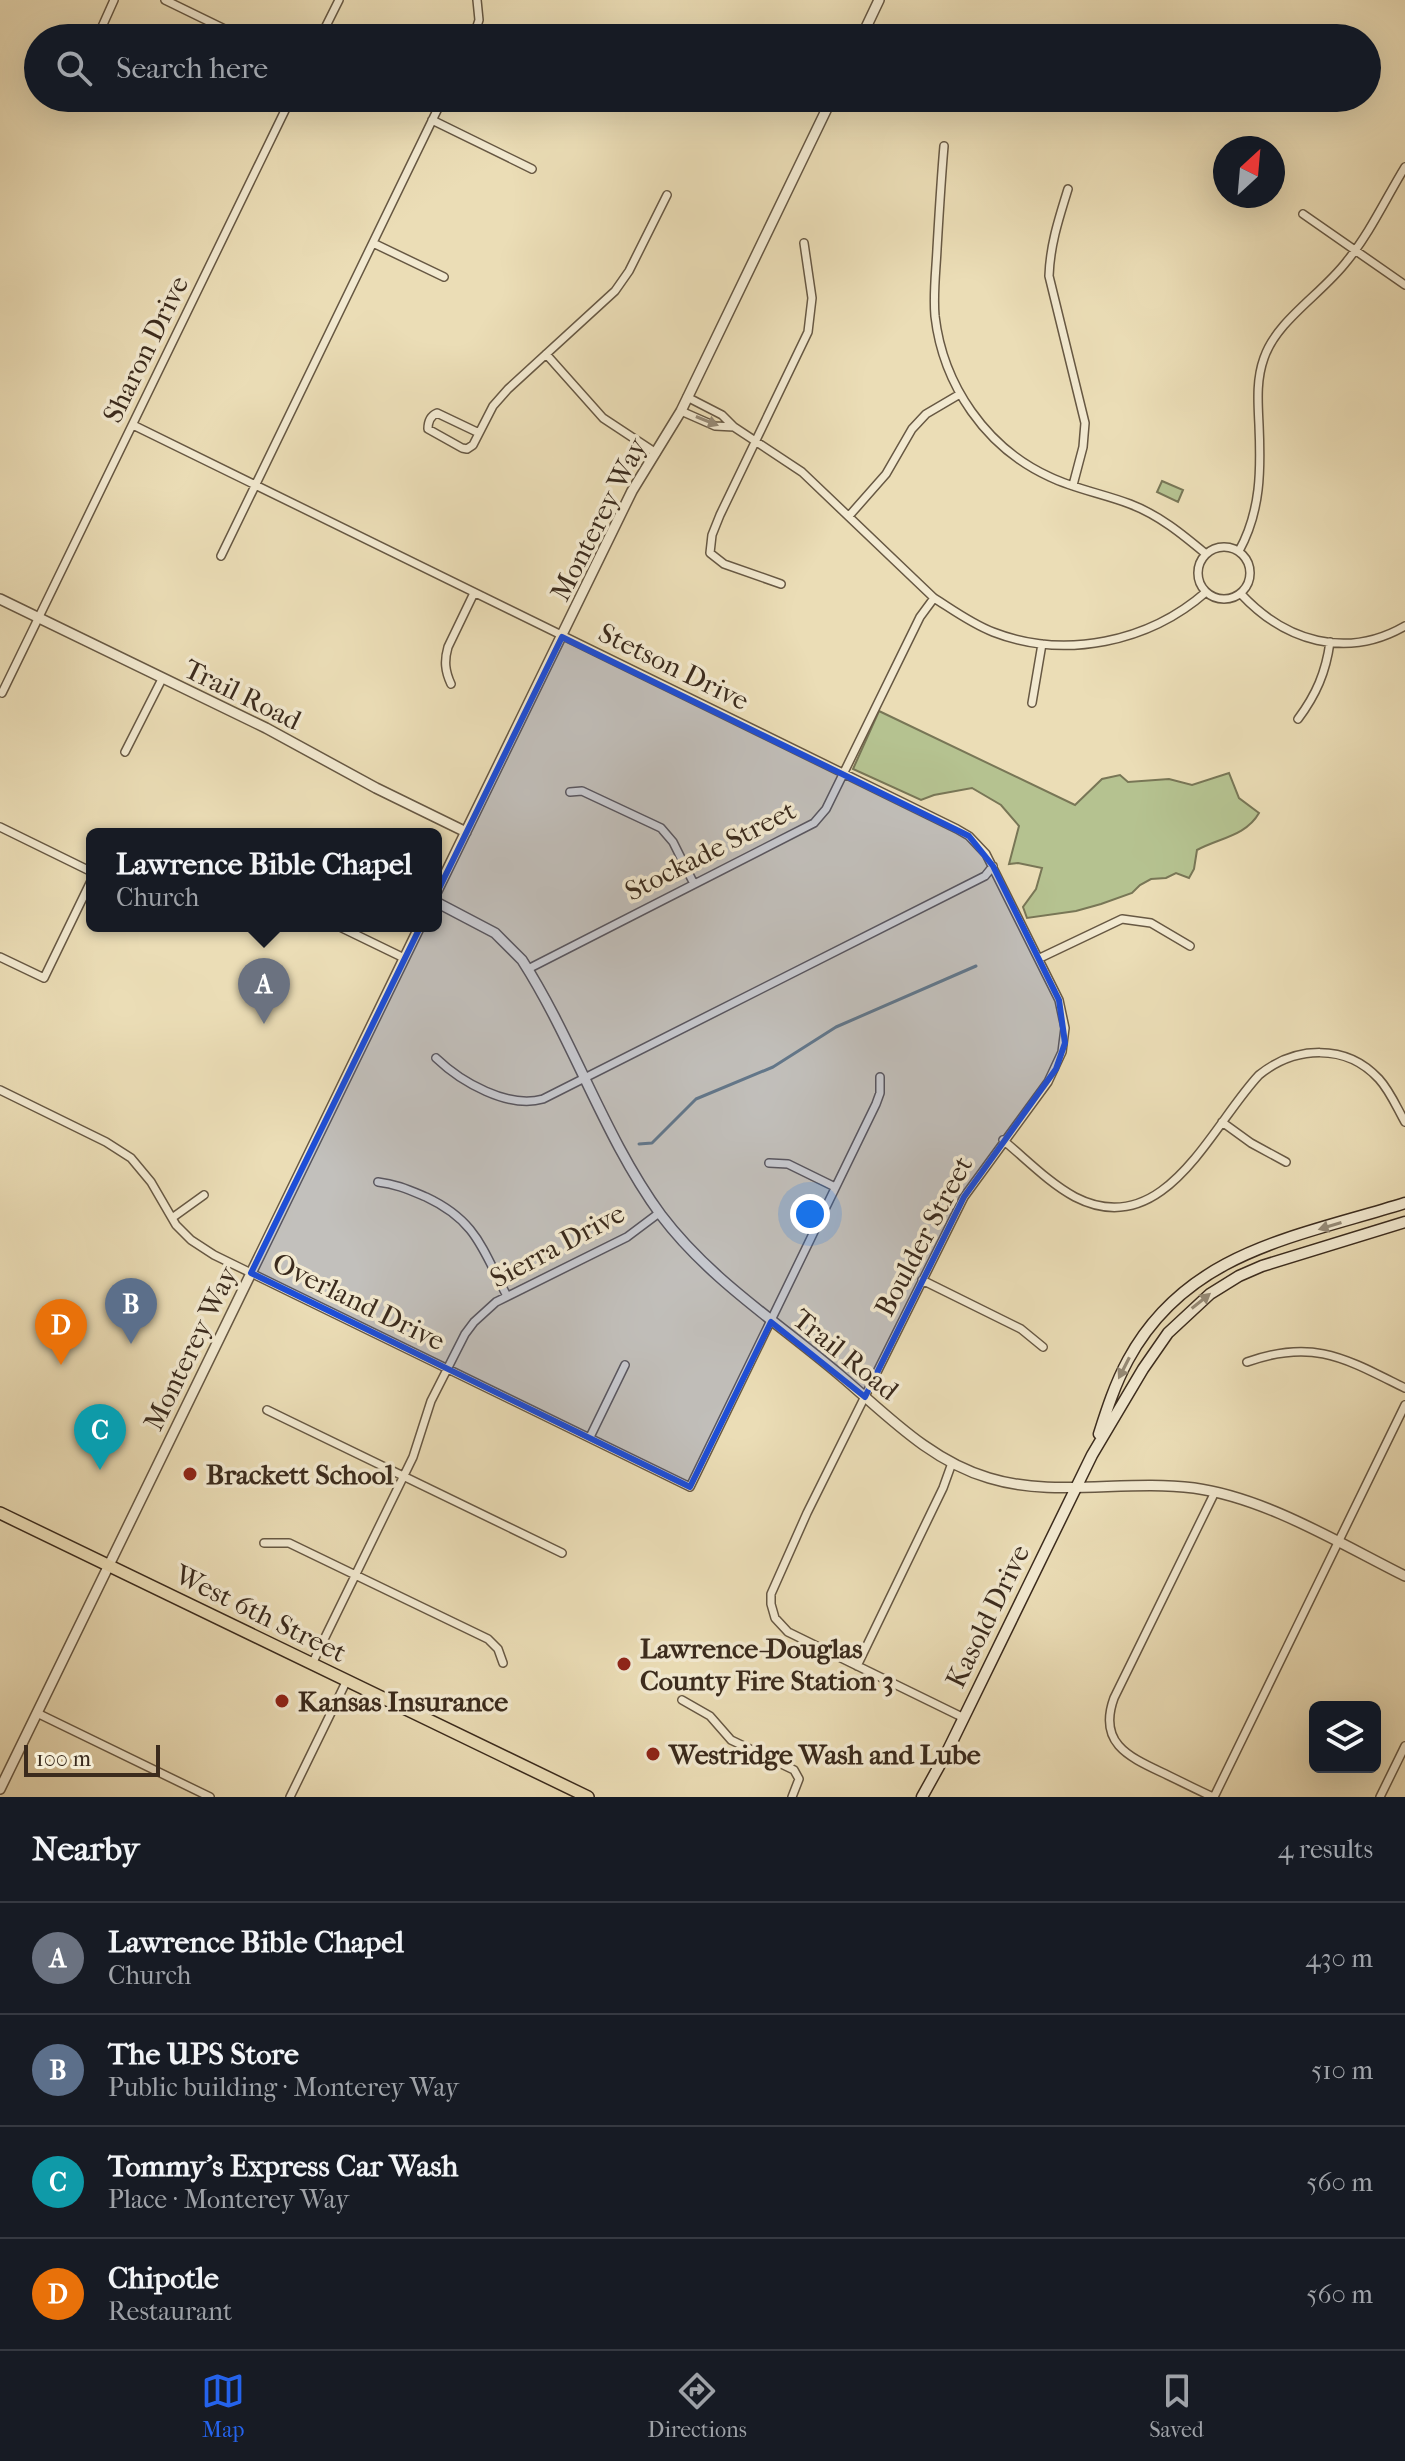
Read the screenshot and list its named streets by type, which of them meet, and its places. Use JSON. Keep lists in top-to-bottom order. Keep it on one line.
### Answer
{"streets":{"main road":["West 6th Street","Kasold Drive"],"street":["Sharon Drive","Monterey Way","Stetson Drive","Trail Road","Stockade Street","Boulder Street","Sierra Drive","Overland Drive"]},"crossings":[["Sharon Drive","Stetson Drive"],["Sharon Drive","Trail Road"],["Monterey Way","Stetson Drive"],["Monterey Way","Trail Road"],["Monterey Way","Overland Drive"],["Monterey Way","West 6th Street"],["Stetson Drive","Stockade Street"],["Stetson Drive","Boulder Street"],["Trail Road","Stockade Street"],["Trail Road","Boulder Street"],["Trail Road","Sierra Drive"],["Trail Road","Overland Drive"],["Trail Road","Kasold Drive"],["Sierra Drive","Overland Drive"],["Sierra Drive","West 6th Street"]],"places":["Brackett School","Lawrence-Douglas County Fire Station 3","Kansas Insurance","Westridge Wash and Lube"],"scale_bar":"100 m","north":"top right","page":{"search":"Search here","popup":["Lawrence Bible Chapel","Church"],"pins":["A","B","D","C"],"scale":"100 m","heading":["Nearby","4 results"],"list":[{"mark":"A","name":"Lawrence Bible Chapel","note":"Church","value":"430 m"},{"mark":"B","name":"The UPS Store","note":"Public building · Monterey Way","value":"510 m"},{"mark":"C","name":"Tommy's Express Car Wash","note":"Place · Monterey Way","value":"560 m"},{"mark":"D","name":"Chipotle","note":"Restaurant","value":"560 m"}],"nav":["Map","Directions","Saved"]}}
